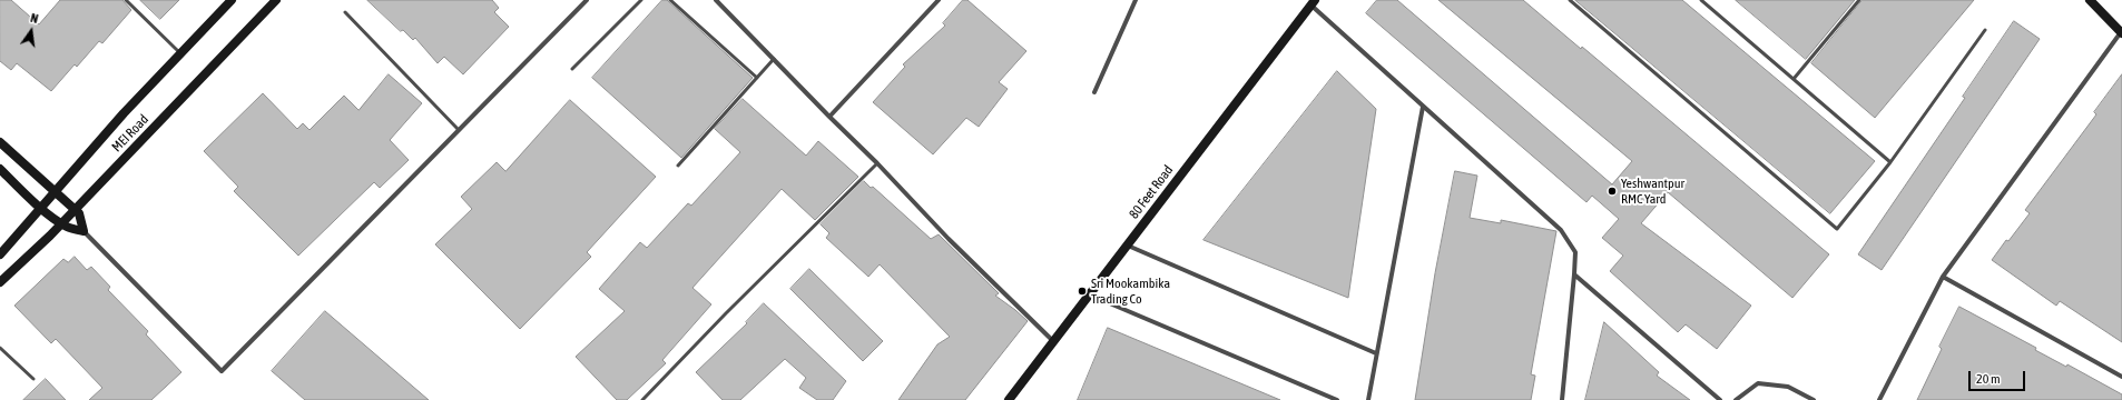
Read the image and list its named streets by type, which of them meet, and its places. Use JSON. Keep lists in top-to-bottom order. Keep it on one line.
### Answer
{"streets":{"street":["MEI Road","80 Feet Road"]},"places":["Yeshwantpur RMC Yard","Sri Mookambika Trading Co"],"scale_bar":"20 m","north":"top"}
